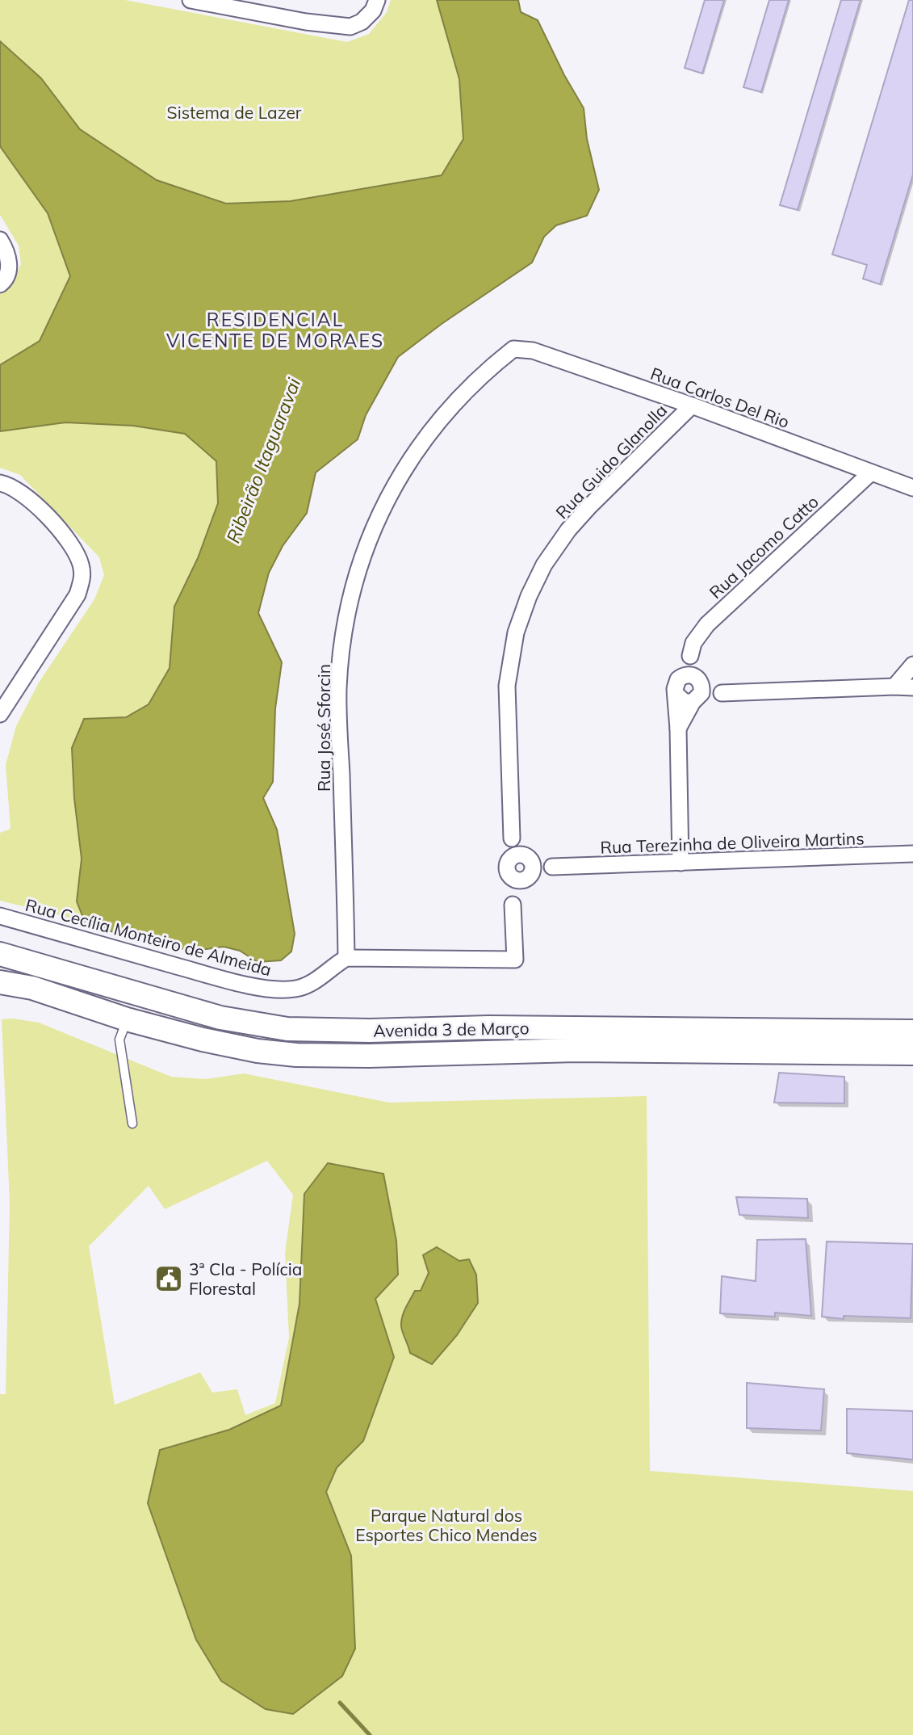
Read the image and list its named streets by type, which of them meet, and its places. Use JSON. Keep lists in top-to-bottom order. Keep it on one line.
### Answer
{"streets":{"main road":["Avenida 3 de Março"],"street":["Rua Carlos Del Rio","Rua Guido Glanolla","Rua Jacomo Catto","Rua José Sforcin","Rua Terezinha de Oliveira Martins","Rua Cecília Monteiro de Almeida"]},"crossings":[["Rua Carlos Del Rio","Rua Guido Glanolla"],["Rua Carlos Del Rio","Rua Jacomo Catto"],["Rua Carlos Del Rio","Rua José Sforcin"],["Rua Guido Glanolla","Rua José Sforcin"],["Rua Guido Glanolla","Rua Terezinha de Oliveira Martins"],["Rua Guido Glanolla","Rua Cecília Monteiro de Almeida"],["Rua José Sforcin","Rua Cecília Monteiro de Almeida"]],"districts":["RESIDENCIAL VICENTE DE MORAES"],"water":["Ribeirão Itaguaravai"],"parks":["Sistema de Lazer","Parque Natural dos Esportes Chico Mendes"],"places":{"public building":["3ª CIa - Polícia Florestal"]}}
